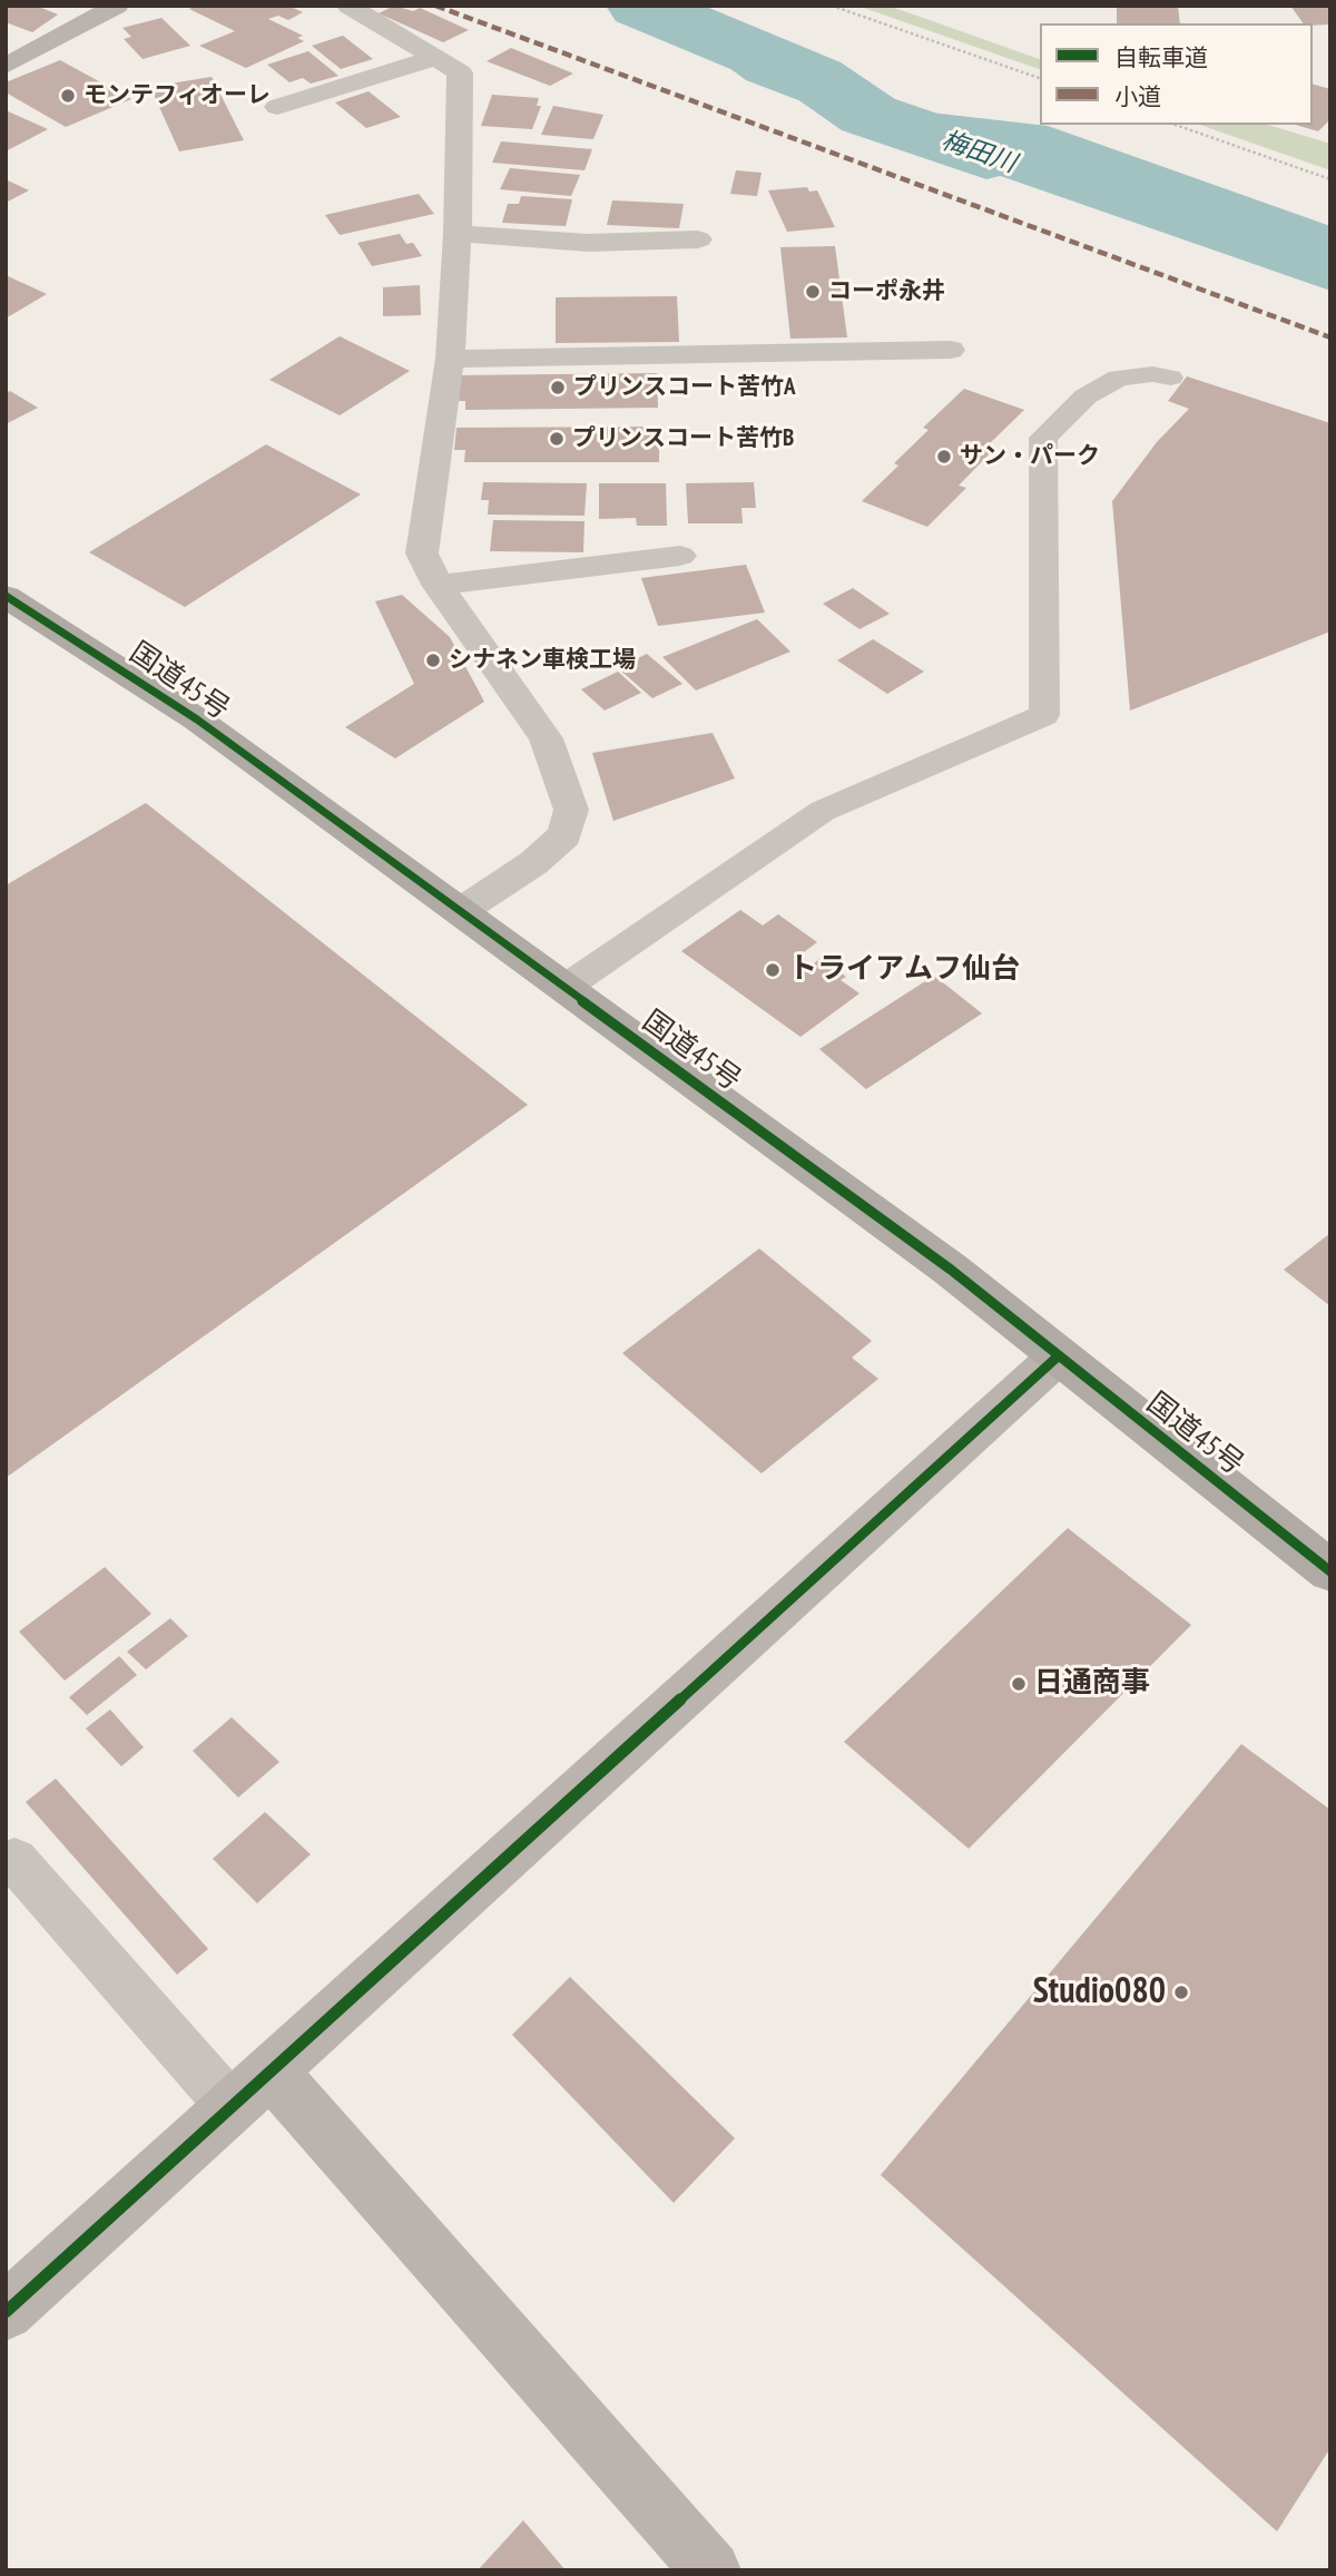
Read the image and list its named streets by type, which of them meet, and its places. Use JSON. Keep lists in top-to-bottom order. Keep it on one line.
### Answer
{"streets":{"highway":["国道45号"]},"water":["梅田川"],"places":["モンテフィオーレ","コーポ永井","プリンスコート苦竹A","プリンスコート苦竹B","サン・パーク","シナネン車検工場","トライアムフ仙台","日通商事","Studio080"],"legend":["自転車道","小道"]}
